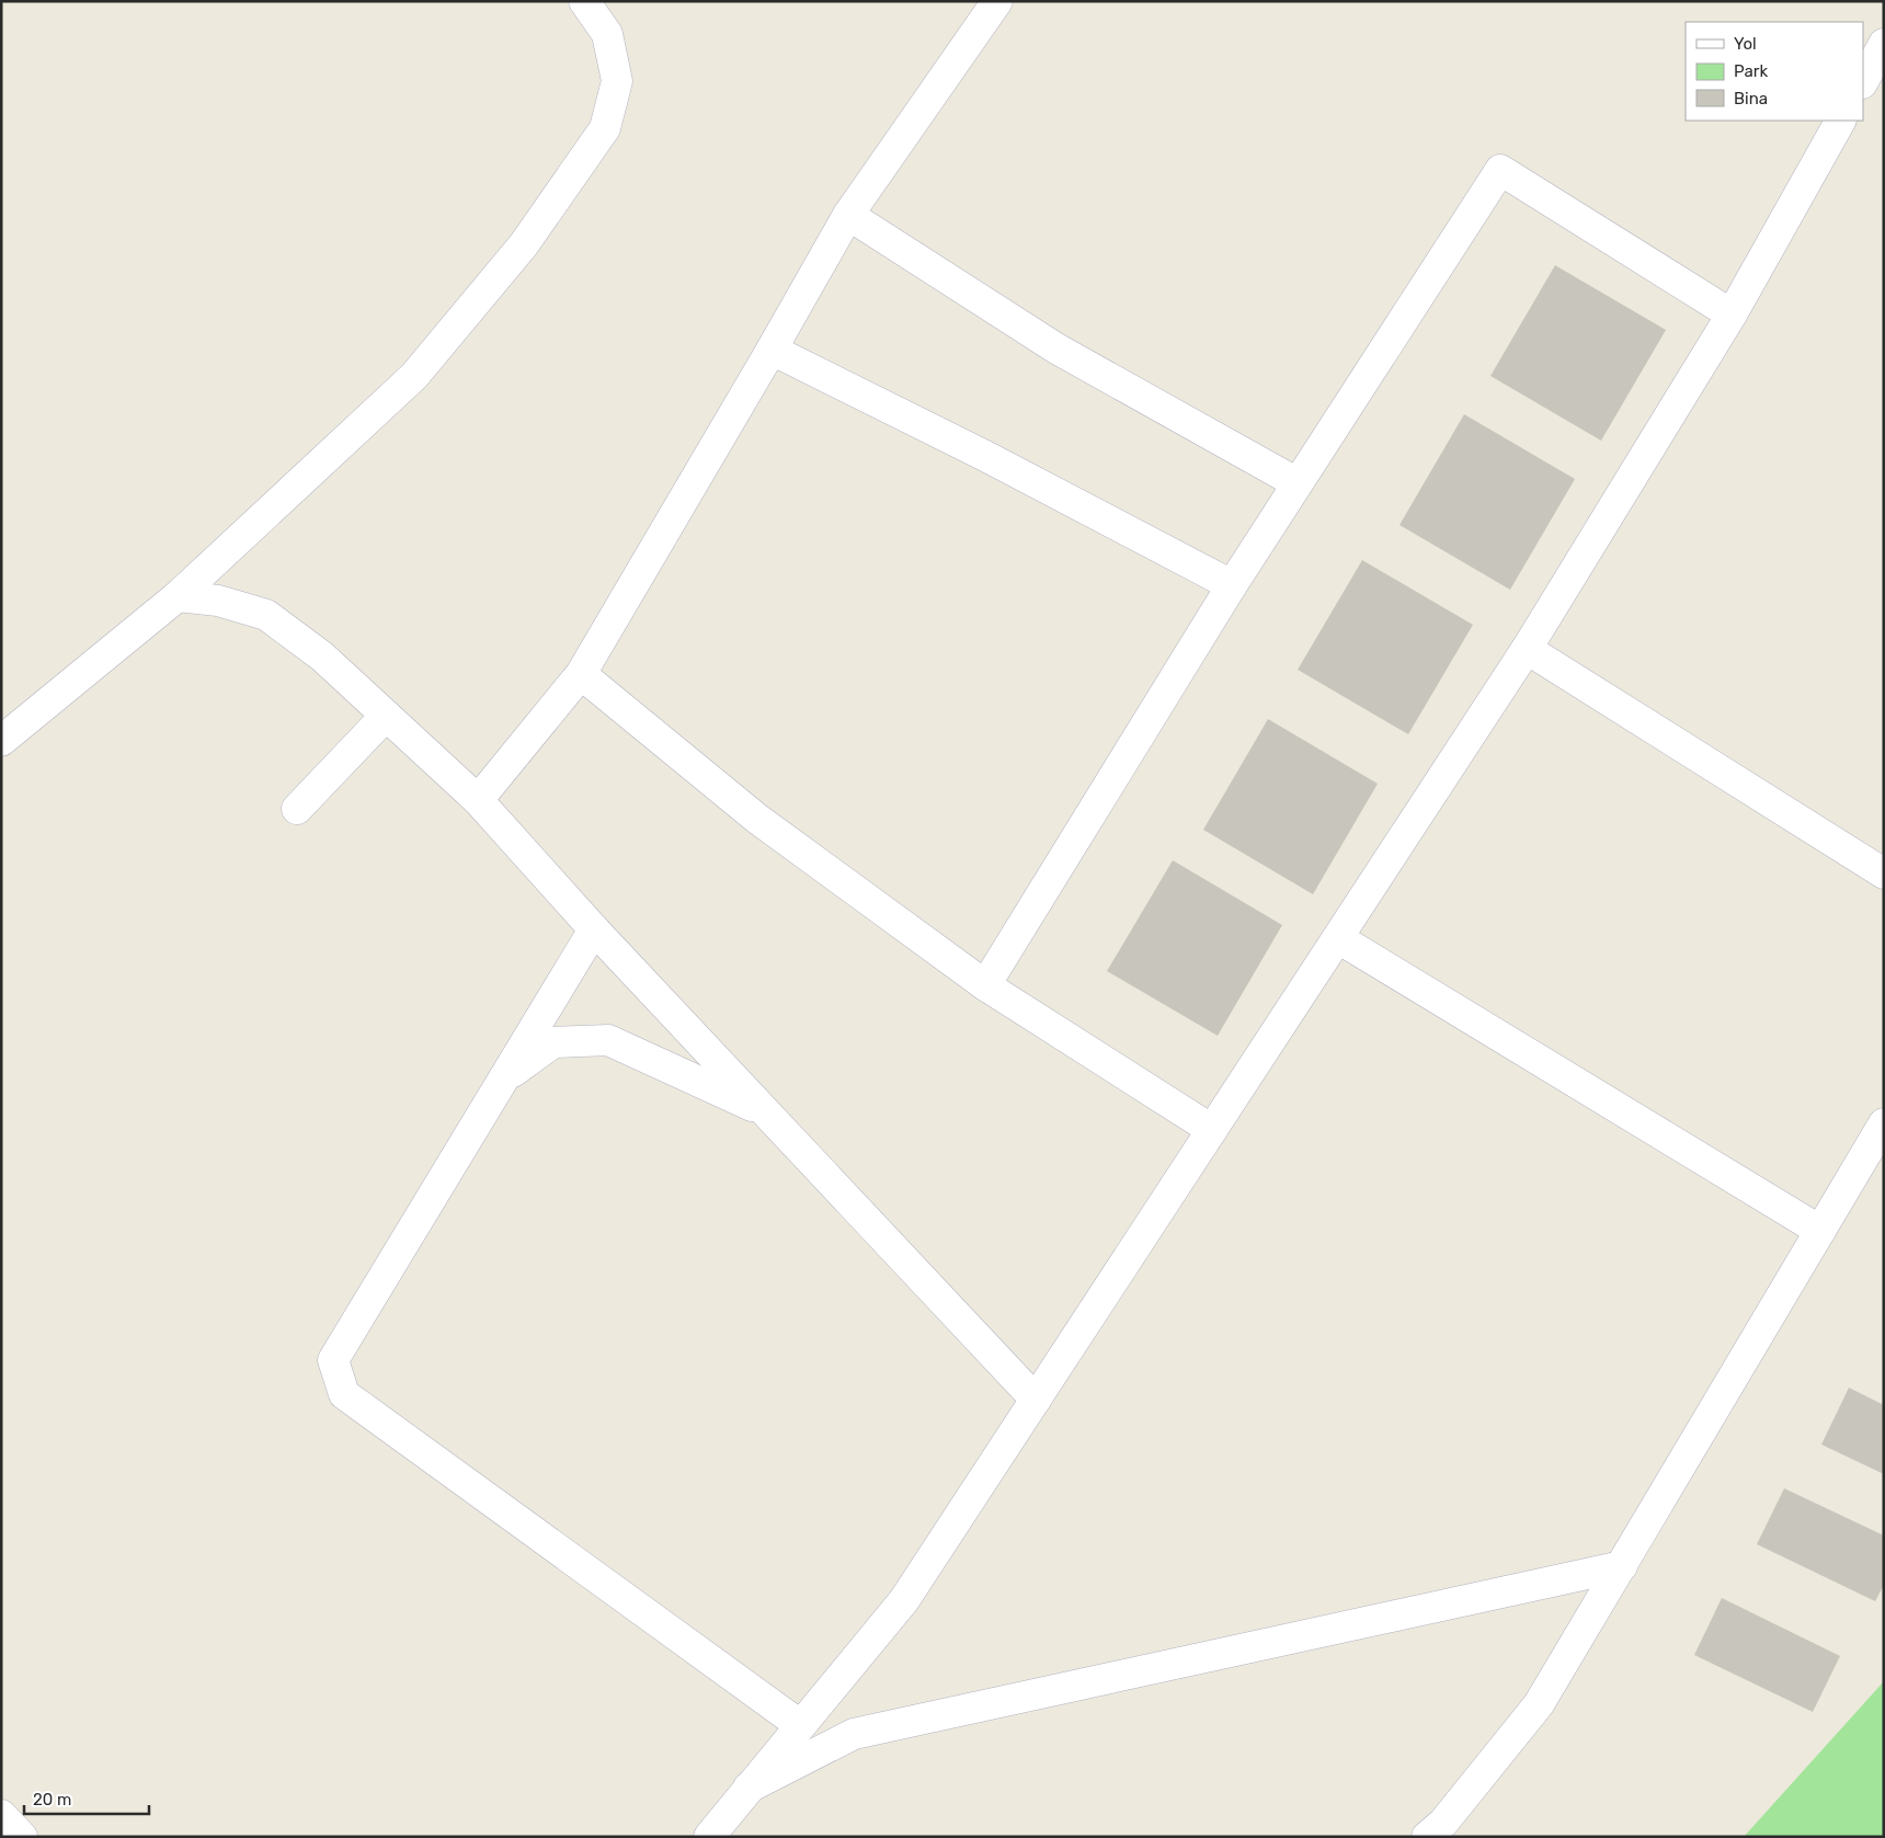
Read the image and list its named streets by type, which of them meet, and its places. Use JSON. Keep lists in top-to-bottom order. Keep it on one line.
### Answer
{"legend":["Yol","Park","Bina"],"scale_bar":"20 m"}
